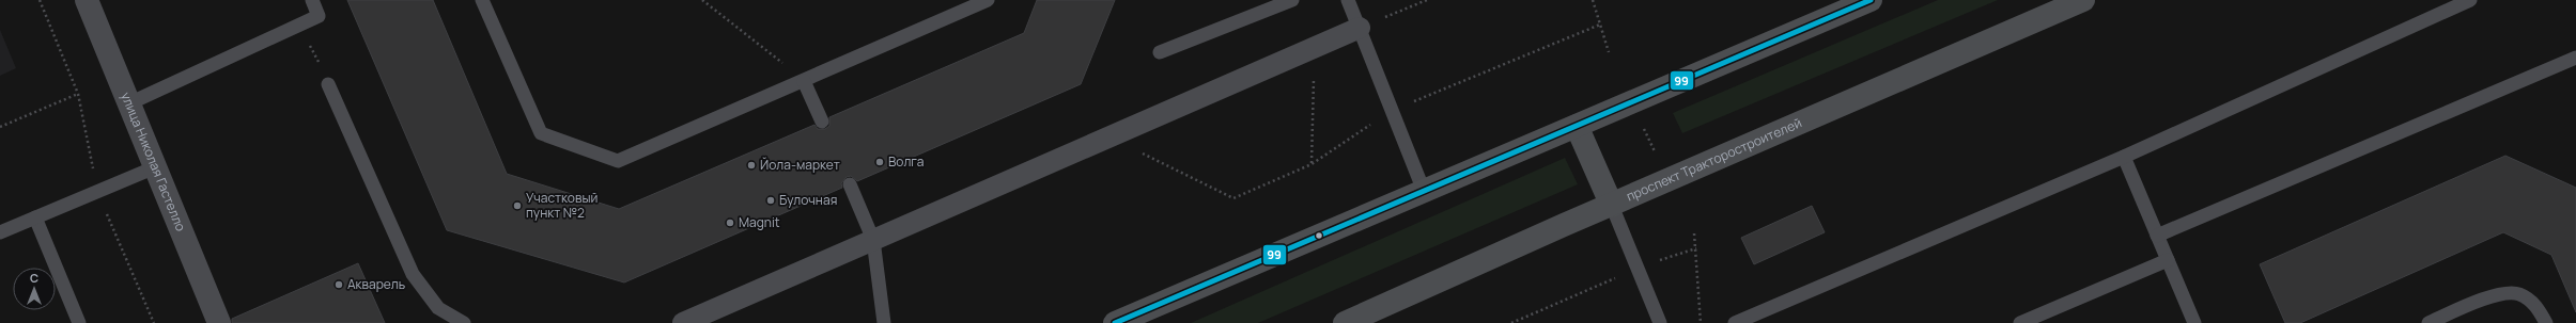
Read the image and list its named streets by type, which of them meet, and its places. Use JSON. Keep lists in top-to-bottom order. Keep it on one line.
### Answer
{"streets":{"main road":["проспект Тракторостроителей"],"street":["улица Николая Гастелло"]},"places":["Волга","Йола-маркет","Булочная","Участковый пункт №2","Magnit","Акварель"],"lines":["transit line 99"],"north":"top"}
